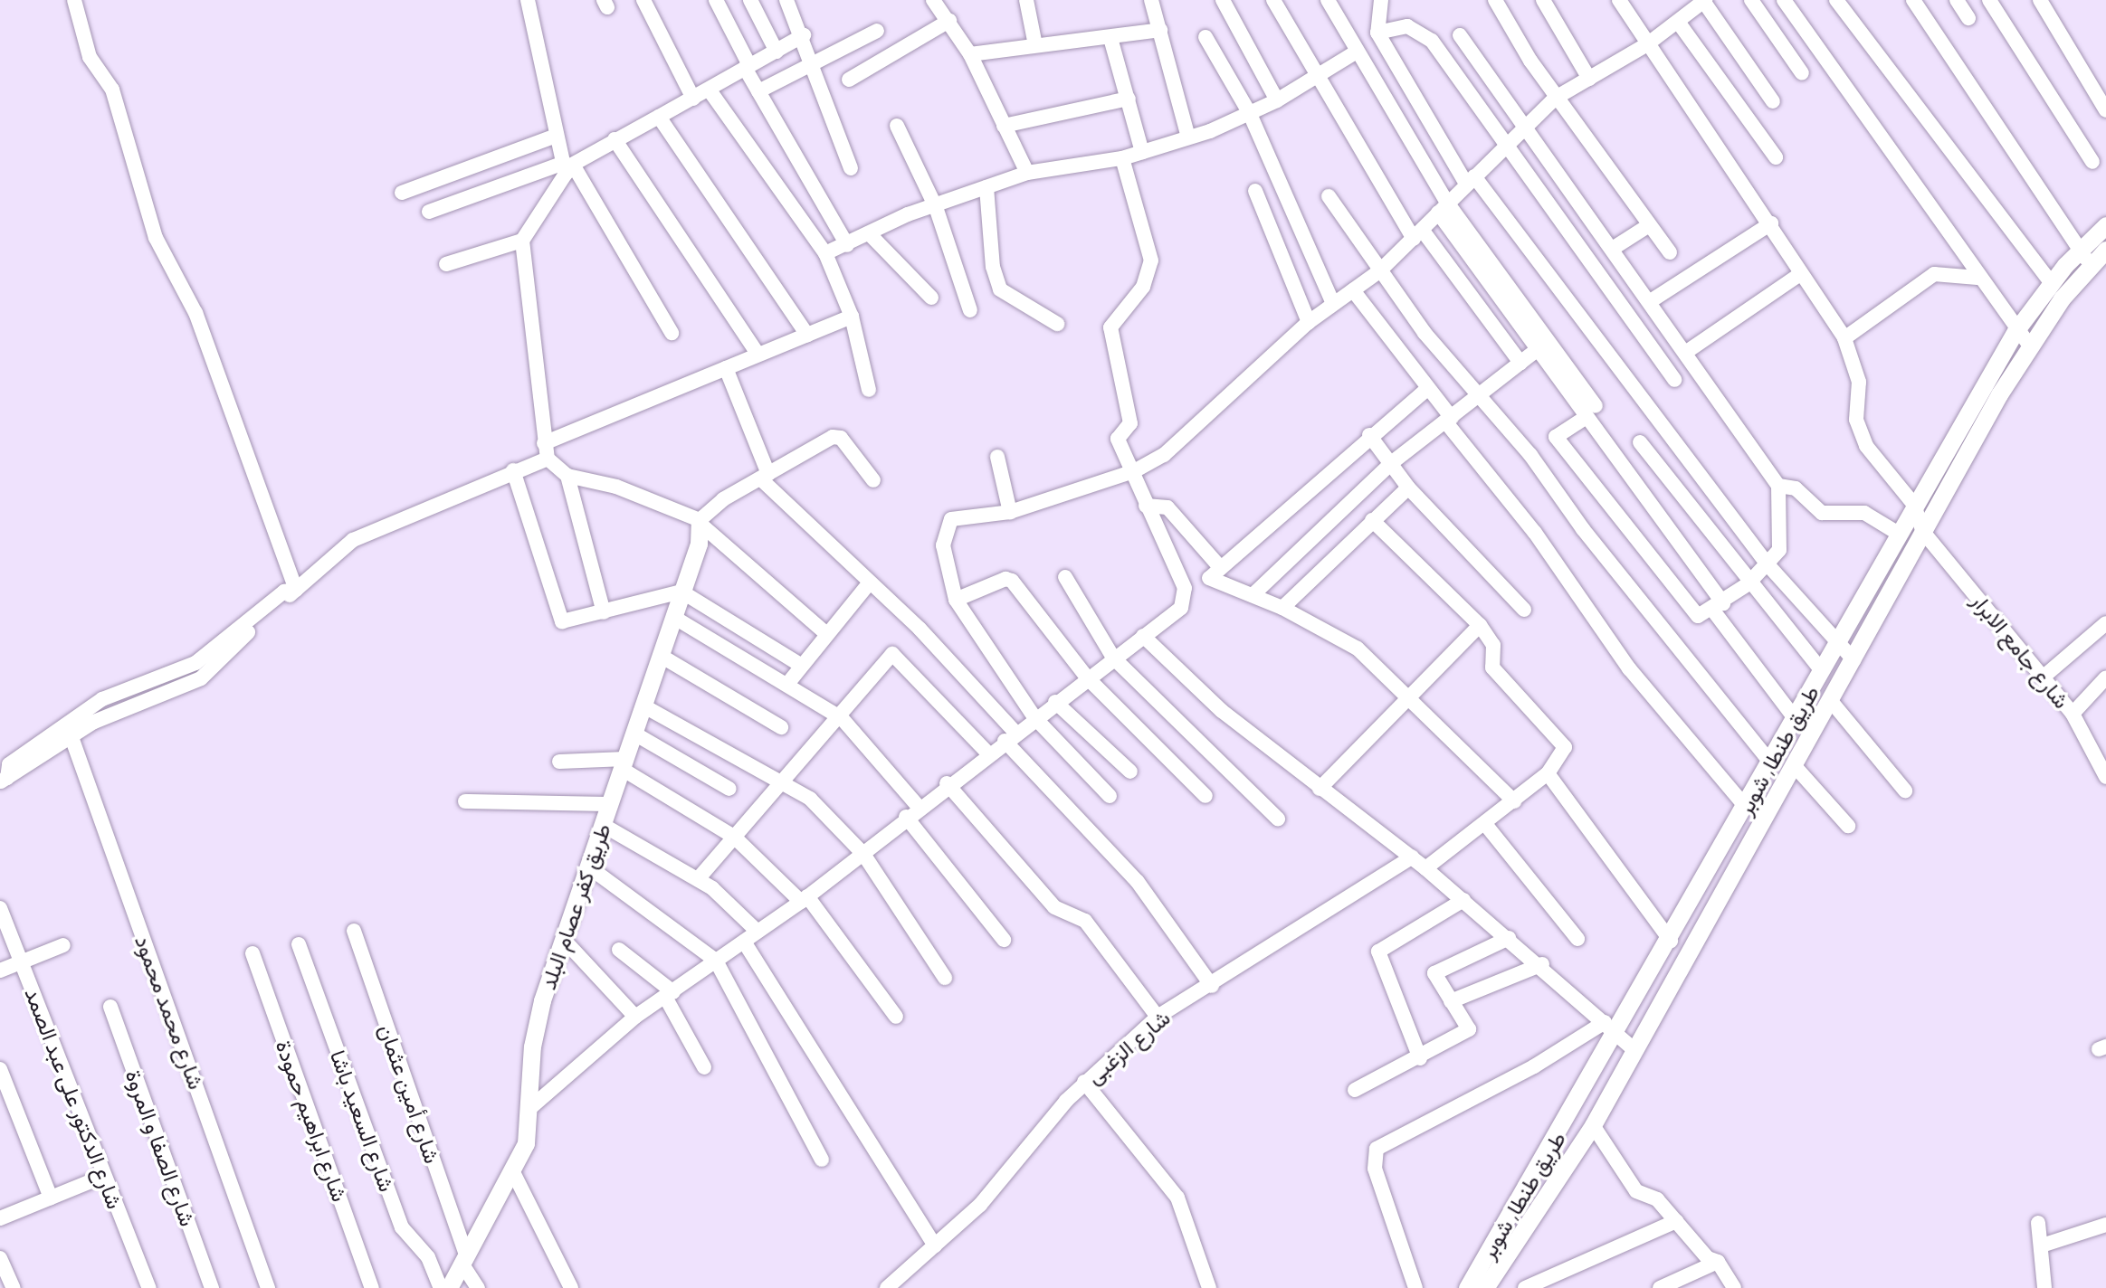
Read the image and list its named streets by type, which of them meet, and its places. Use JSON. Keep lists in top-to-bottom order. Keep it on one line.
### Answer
{"streets":{"street":["شارع جامع الابرار","طريق طنطا, شوبر","طريق كفر عصام البلد","شارع محمد محمود","شارع الزغبى","شارع أمين عثمان","شارع الدكتور على عبد الصمد","شارع ابراهيم حمودة","شارع السعيد باشا","شارع الصفا و المروة"]},"crossings":[["شارع جامع الابرار","طريق طنطا, شوبر"],["طريق كفر عصام البلد","شارع أمين عثمان"]]}
